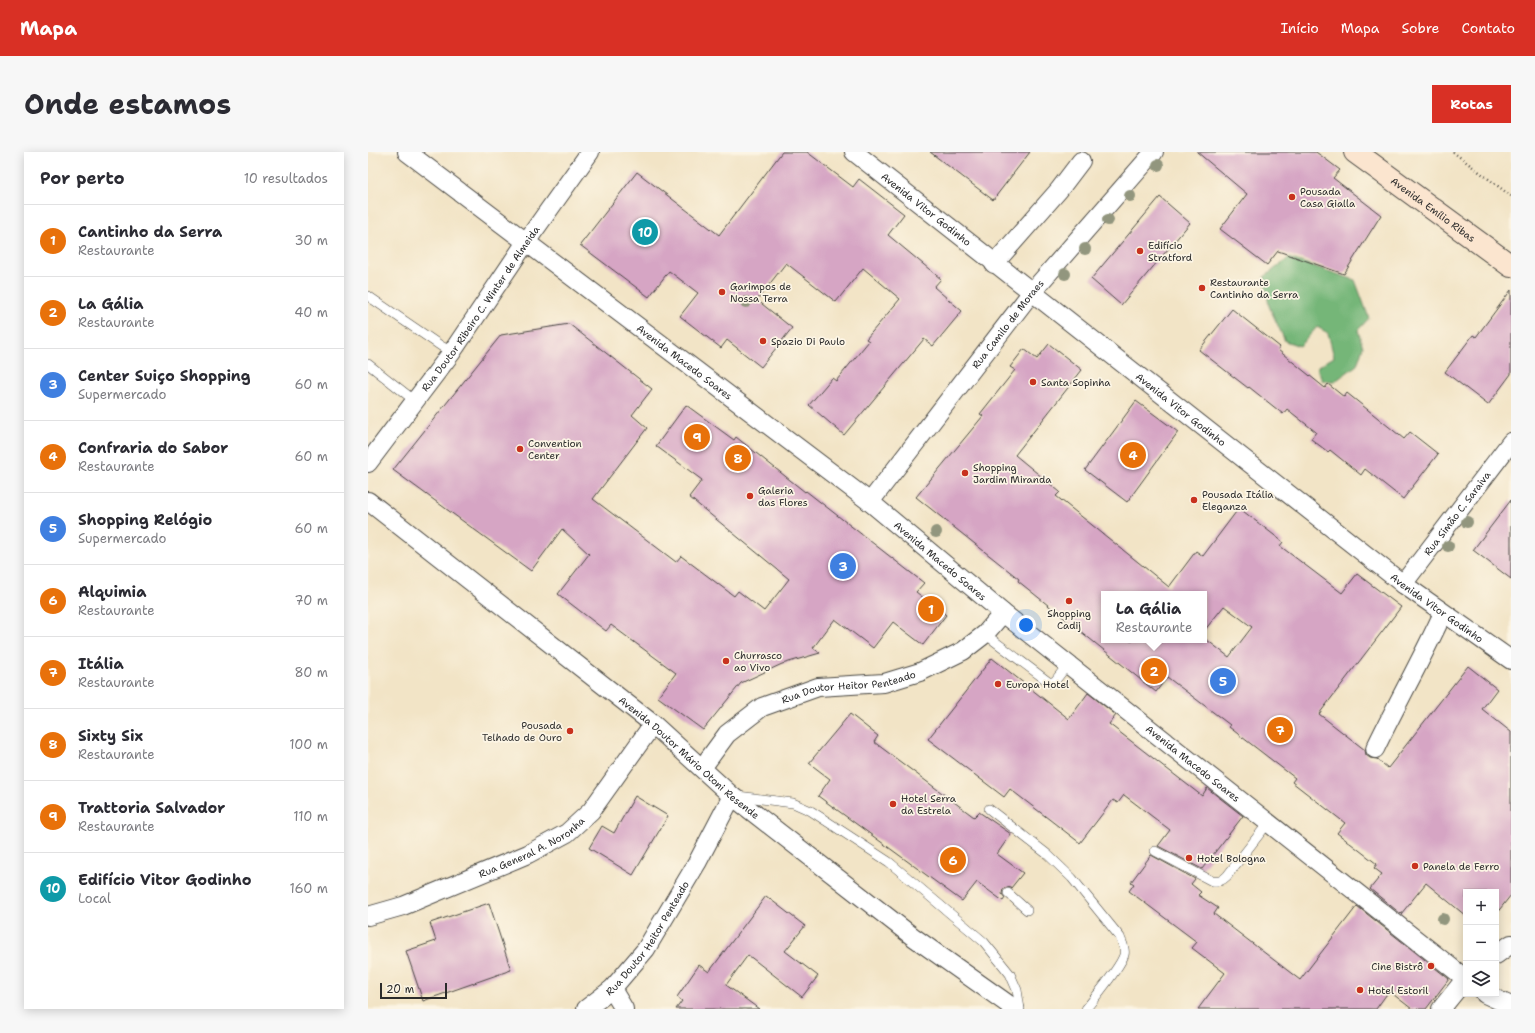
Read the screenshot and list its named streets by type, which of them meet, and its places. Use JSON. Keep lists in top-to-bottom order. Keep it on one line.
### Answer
{"streets":{"street":["Avenida Vitor Godinho","Avenida Emílio Ribas","Rua Doutor Ribeiro C. Winter de Almeida","Rua Camilo de Moraes","Avenida Macedo Soares","Rua Simão C. Saraiva","Rua Doutor Heitor Penteado","Avenida Doutor Mário Otoni Resende","Rua General A. Noronha"]},"crossings":[["Avenida Vitor Godinho","Rua Camilo de Moraes"],["Avenida Vitor Godinho","Rua Simão C. Saraiva"],["Rua Doutor Ribeiro C. Winter de Almeida","Avenida Macedo Soares"],["Rua Camilo de Moraes","Avenida Macedo Soares"],["Avenida Macedo Soares","Rua Doutor Heitor Penteado"],["Rua Doutor Heitor Penteado","Avenida Doutor Mário Otoni Resende"],["Avenida Doutor Mário Otoni Resende","Rua General A. Noronha"]],"places":["Pousada Casa Gialla","Edifício Stratford","Restaurante Cantinho da Serra","Garimpos de Nossa Terra","Spazio Di Paulo","Santa Sopinha","Convention Center","Shopping Jardim Miranda","Galeria das Flores","Pousada Itália Eleganza","Shopping Cadij","Churrasco ao Vivo","Europa Hotel","Pousada Telhado de Ouro","Hotel Serra da Estrela","Hotel Bologna","Panela de Ferro","Cine Bistrô","Hotel Estoril"],"scale_bar":"20 m","page":{"header":"Mapa","nav":["Início","Mapa","Sobre","Contato"],"title":"Onde estamos","buttons":"Rotas","heading":["Por perto","10 resultados"],"list":[{"mark":"1","name":"Cantinho da Serra","note":"Restaurante","value":"30 m"},{"mark":"2","name":"La Gália","note":"Restaurante","value":"40 m"},{"mark":"3","name":"Center Suiço Shopping","note":"Supermercado","value":"60 m"},{"mark":"4","name":"Confraria do Sabor","note":"Restaurante","value":"60 m"},{"mark":"5","name":"Shopping Relógio","note":"Supermercado","value":"60 m"},{"mark":"6","name":"Alquimia","note":"Restaurante","value":"70 m"},{"mark":"7","name":"Itália","note":"Restaurante","value":"80 m"},{"mark":"8","name":"Sixty Six","note":"Restaurante","value":"100 m"},{"mark":"9","name":"Trattoria Salvador","note":"Restaurante","value":"110 m"},{"mark":"10","name":"Edifício Vitor Godinho","note":"Local","value":"160 m"}],"pins":["10","9","4","8","3","1","2","5","7","6"],"popup":["La Gália","Restaurante"],"map_buttons":["+","−"],"scale":"20 m"}}
